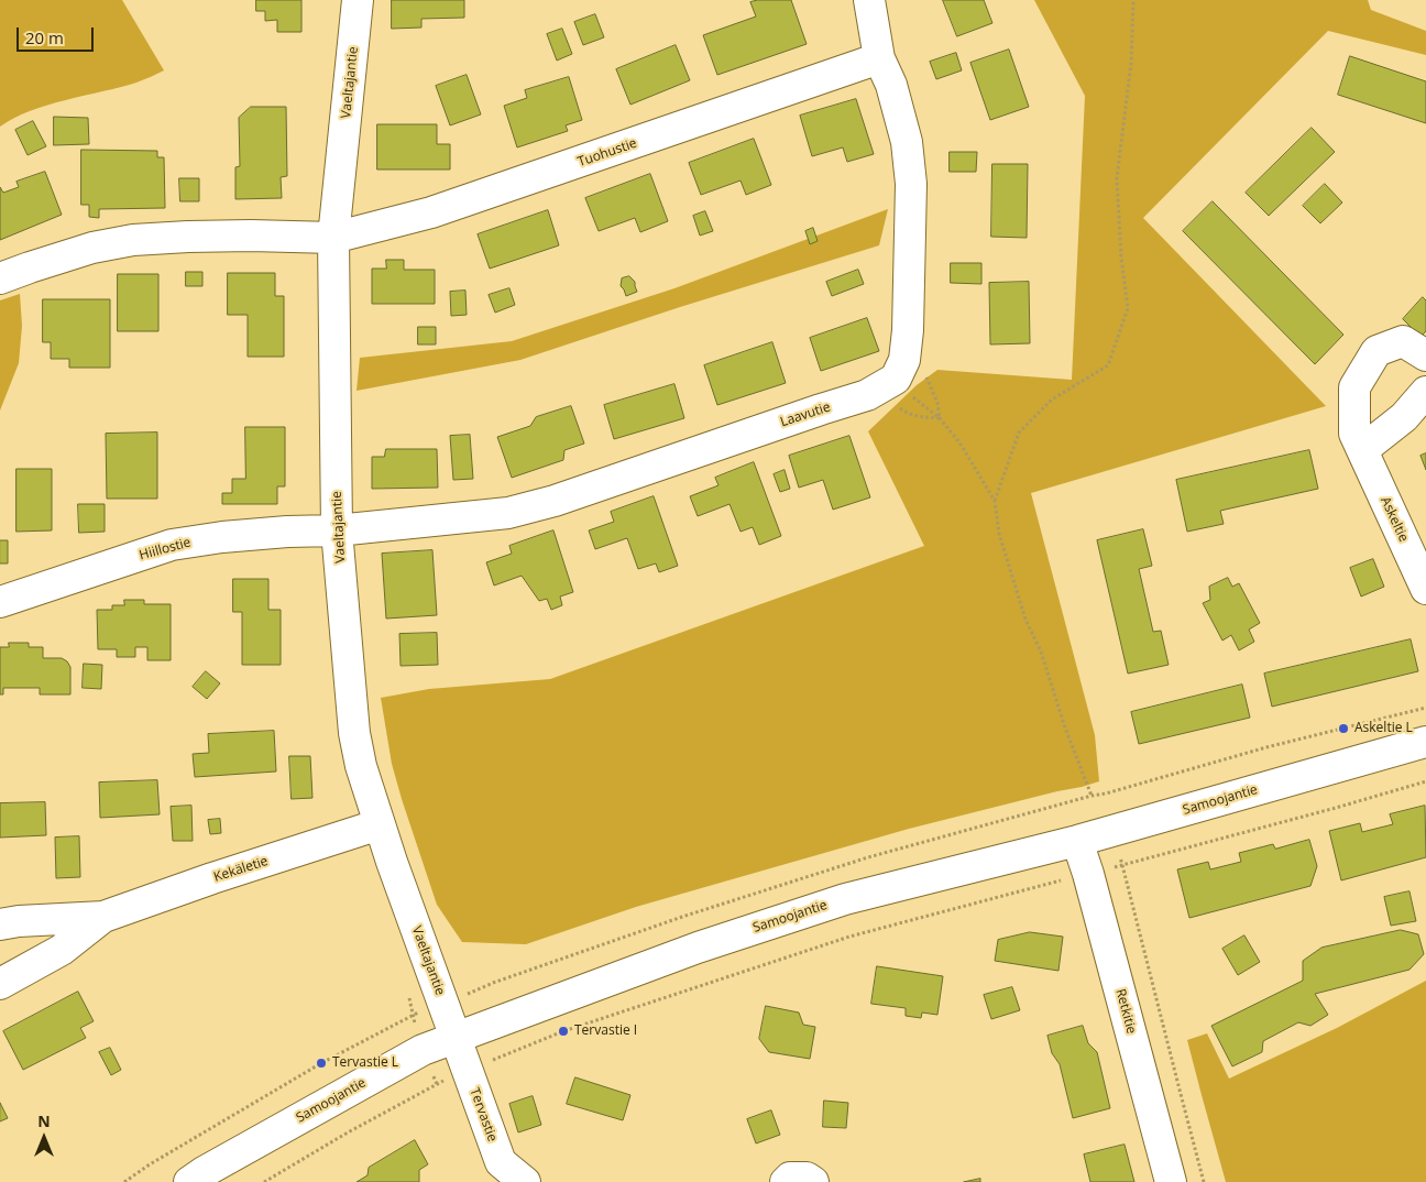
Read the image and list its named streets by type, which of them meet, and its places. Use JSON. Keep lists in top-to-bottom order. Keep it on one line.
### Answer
{"streets":{"street":["Vaeltajantie","Tuohustie","Laavutie","Askeltie","Hiillostie","Samoojantie","Kekäletie","Retkitie","Tervastie"]},"crossings":[["Vaeltajantie","Tuohustie"],["Vaeltajantie","Laavutie"],["Vaeltajantie","Hiillostie"],["Vaeltajantie","Samoojantie"],["Vaeltajantie","Kekäletie"],["Vaeltajantie","Tervastie"],["Laavutie","Hiillostie"],["Samoojantie","Retkitie"],["Samoojantie","Tervastie"]],"places":["Askeltie L","Tervastie I","Tervastie L"],"scale_bar":"20 m","north":"top"}
